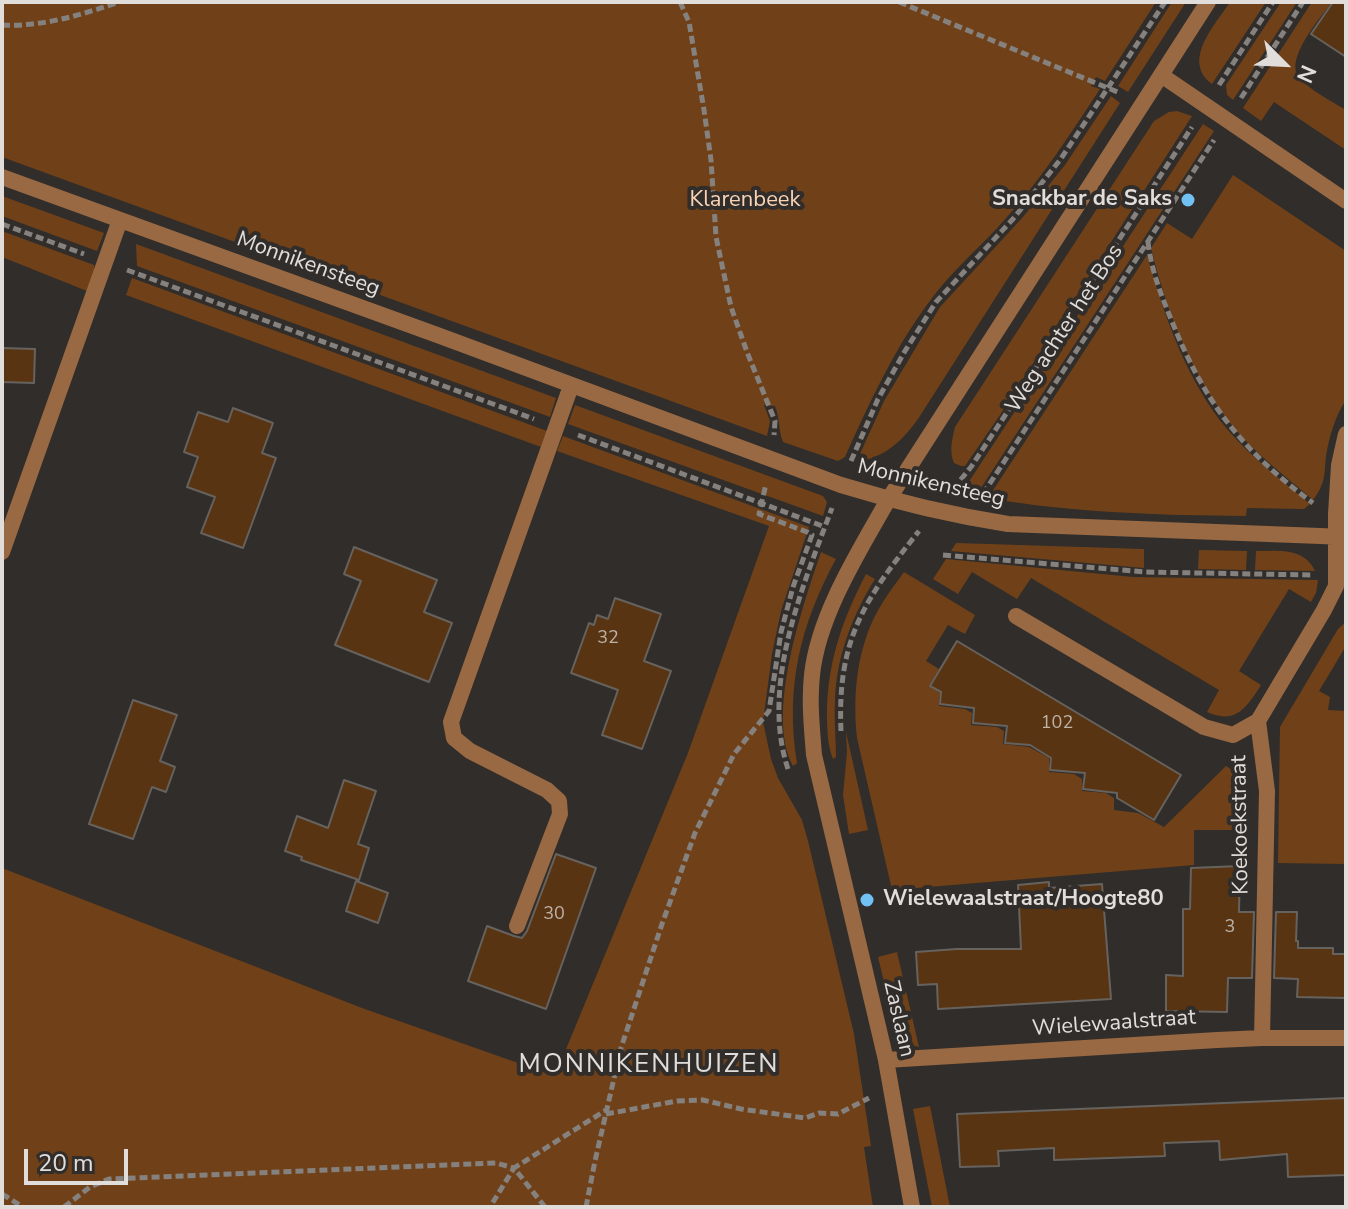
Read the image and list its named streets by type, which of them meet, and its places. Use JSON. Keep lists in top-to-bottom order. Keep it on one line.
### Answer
{"streets":{"street":["Monnikensteeg","Koekoekstraat","Zaslaan","Wielewaalstraat"],"path":["Weg achter het Bos"]},"crossings":[["Monnikensteeg","Weg achter het Bos"],["Monnikensteeg","Zaslaan"],["Koekoekstraat","Wielewaalstraat"],["Zaslaan","Wielewaalstraat"]],"districts":["MONNIKENHUIZEN"],"parks":["Klarenbeek"],"places":["Snackbar de Saks","Wielewaalstraat/Hoogte80"],"house_numbers":["32","102","30","3"],"scale_bar":"20 m","north":"bottom right"}
